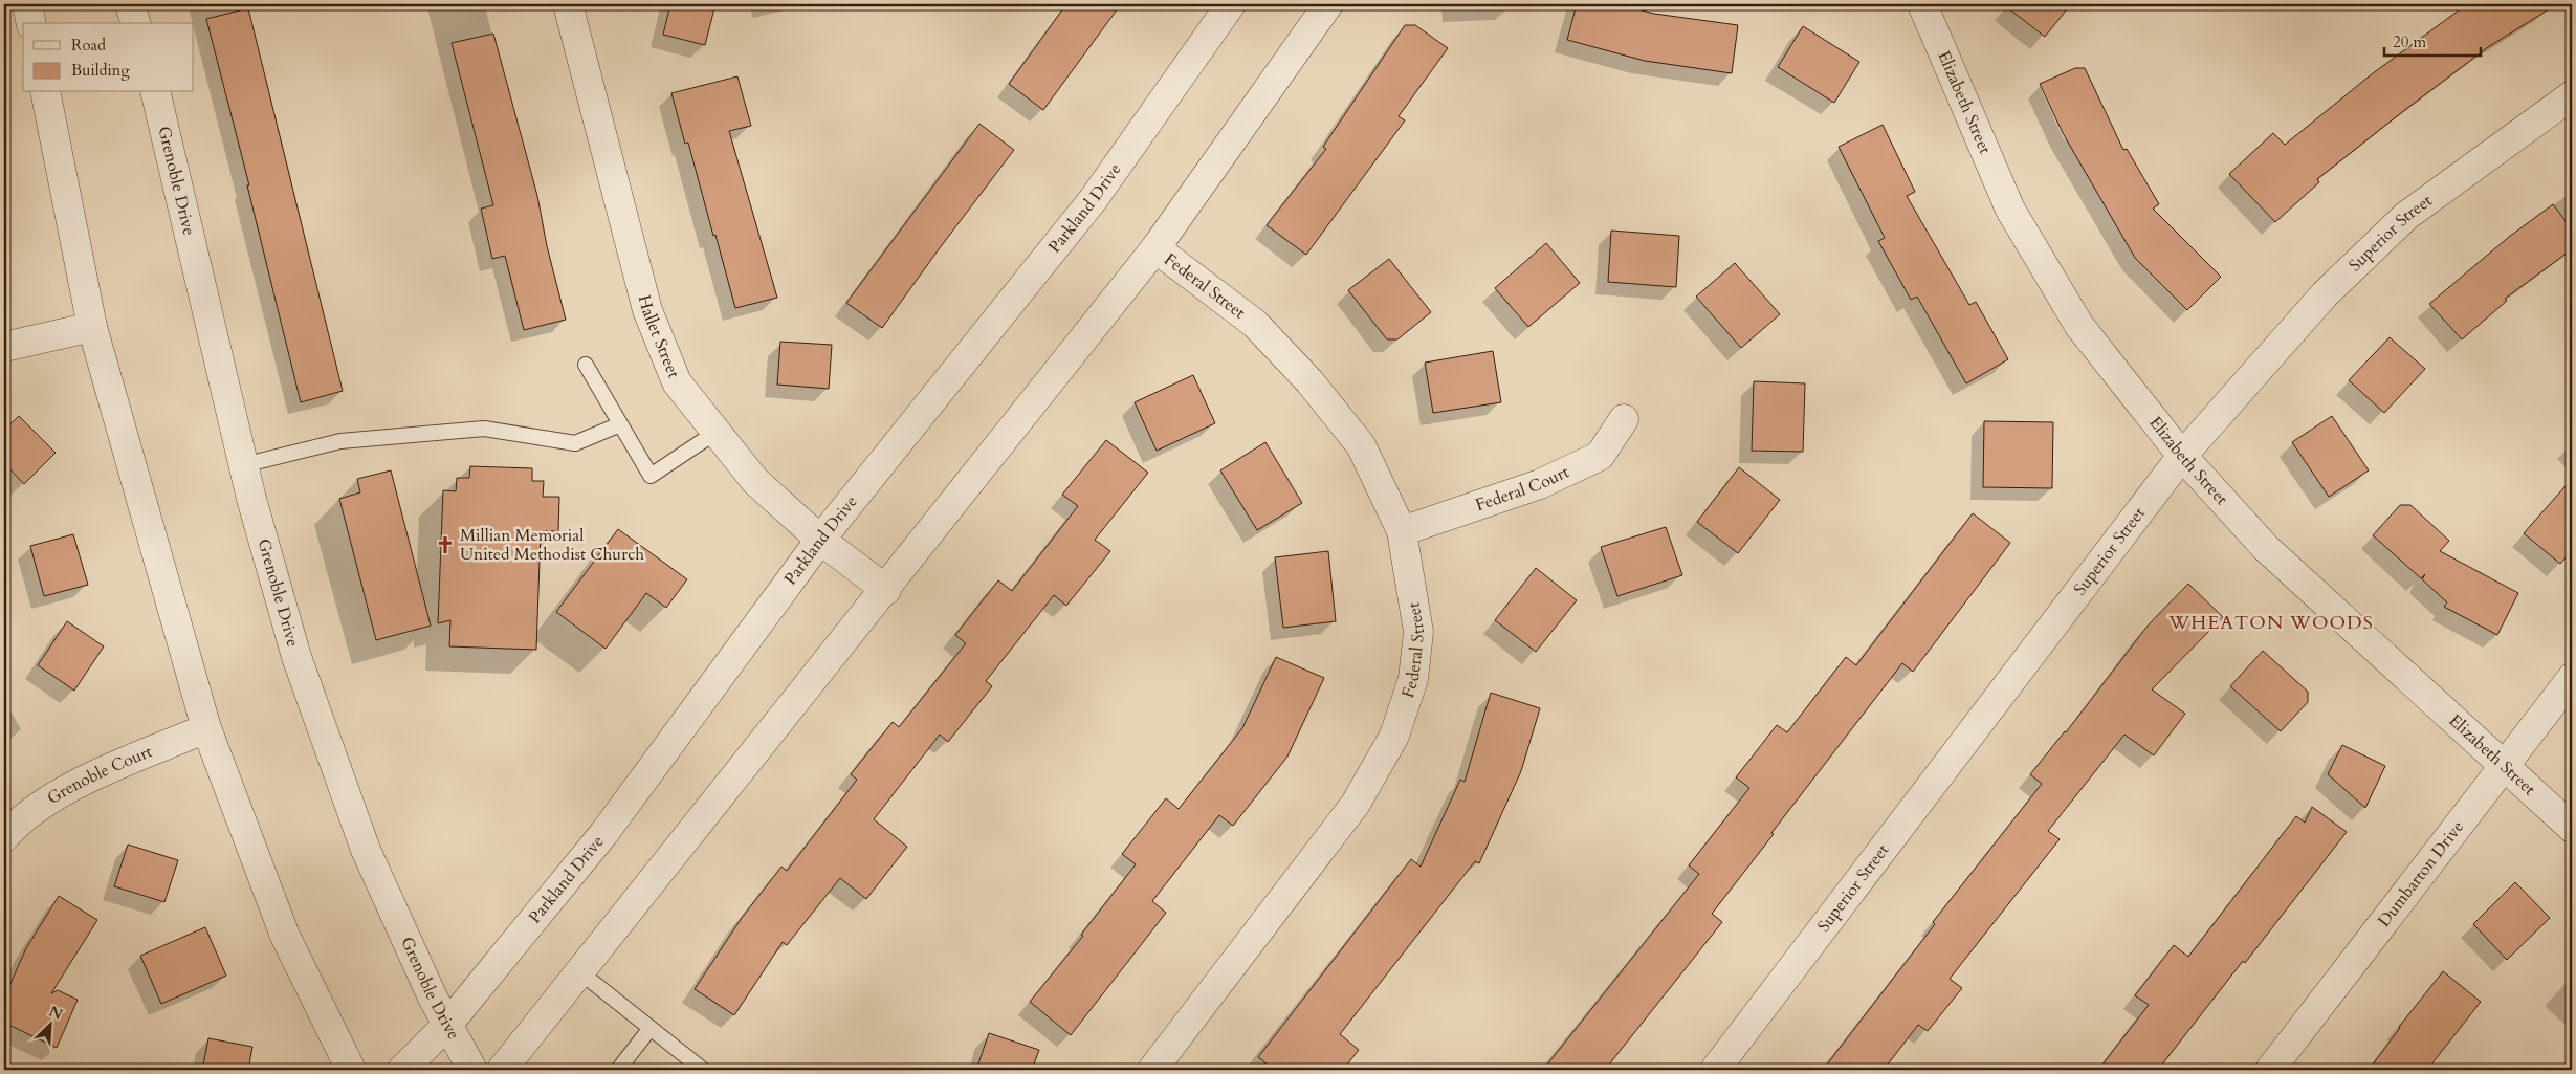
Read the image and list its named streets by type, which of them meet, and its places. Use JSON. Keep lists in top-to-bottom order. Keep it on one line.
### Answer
{"streets":{"street":["Elizabeth Street","Grenoble Drive","Parkland Drive","Superior Street","Federal Street","Hallet Street","Federal Court","Grenoble Court","Dumbarton Drive"]},"crossings":[["Elizabeth Street","Superior Street"],["Elizabeth Street","Dumbarton Drive"],["Grenoble Drive","Parkland Drive"],["Parkland Drive","Hallet Street"],["Federal Street","Federal Court"]],"districts":["WHEATON WOODS"],"places":{"church":["Millian Memorial United Methodist Church"]},"legend":["Road","Building"],"scale_bar":"20 m","north":"top right"}
